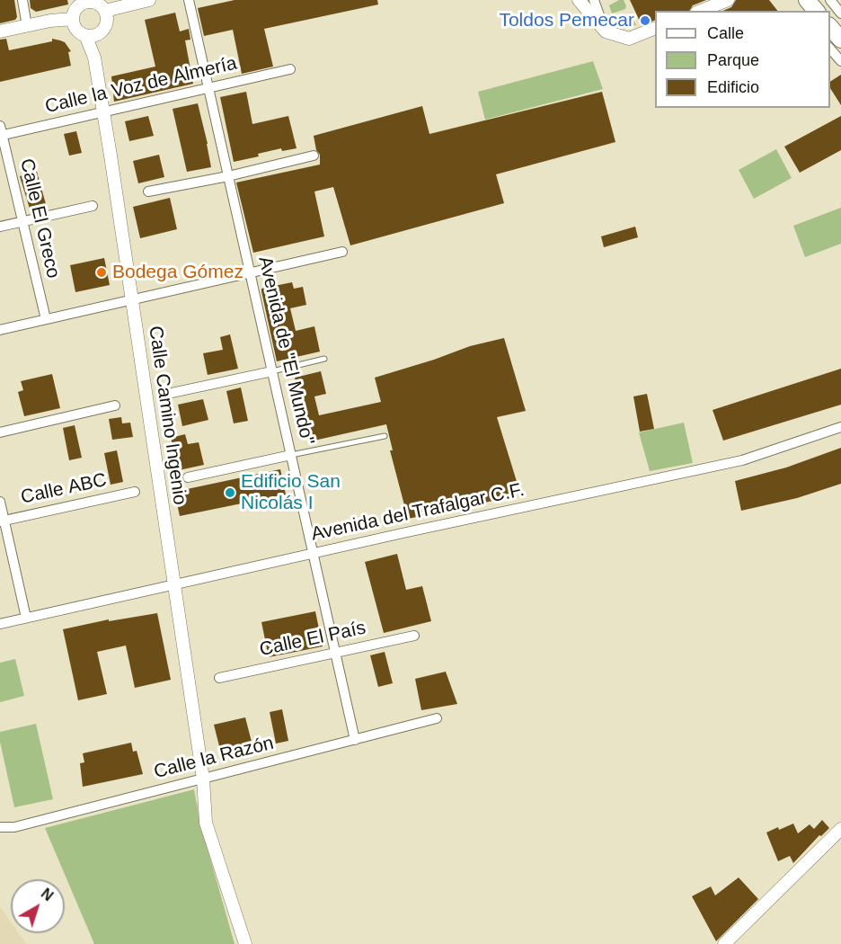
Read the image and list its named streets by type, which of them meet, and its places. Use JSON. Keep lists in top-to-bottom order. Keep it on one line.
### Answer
{"streets":{"street":["Calle la Voz de Almería","Calle El Greco","Avenida de \"El Mundo\"","Calle Camino Ingenio","Calle ABC","Avenida del Trafalgar C.F.","Calle El País","Calle la Razón"]},"crossings":[["Calle la Voz de Almería","Calle El Greco"],["Calle la Voz de Almería","Avenida de \"El Mundo\""],["Calle la Voz de Almería","Calle Camino Ingenio"],["Avenida de \"El Mundo\"","Avenida del Trafalgar C.F."],["Avenida de \"El Mundo\"","Calle El País"],["Avenida de \"El Mundo\"","Calle la Razón"],["Calle Camino Ingenio","Avenida del Trafalgar C.F."],["Calle Camino Ingenio","Calle la Razón"]],"places":["Toldos Pemecar","Bodega Gómez","Edificio San Nicolás I"],"legend":["Calle","Parque","Edificio"],"north":"top right"}
